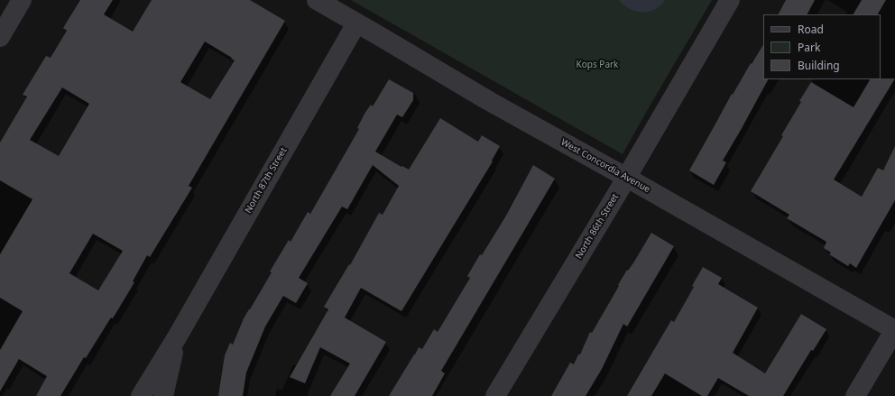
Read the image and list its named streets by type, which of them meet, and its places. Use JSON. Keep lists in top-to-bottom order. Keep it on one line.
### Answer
{"streets":{"street":["West Concordia Avenue","North 87th Street","North 86th Street"]},"crossings":[["West Concordia Avenue","North 87th Street"],["West Concordia Avenue","North 86th Street"]],"parks":["Kops Park"],"legend":["Road","Park","Building"]}
